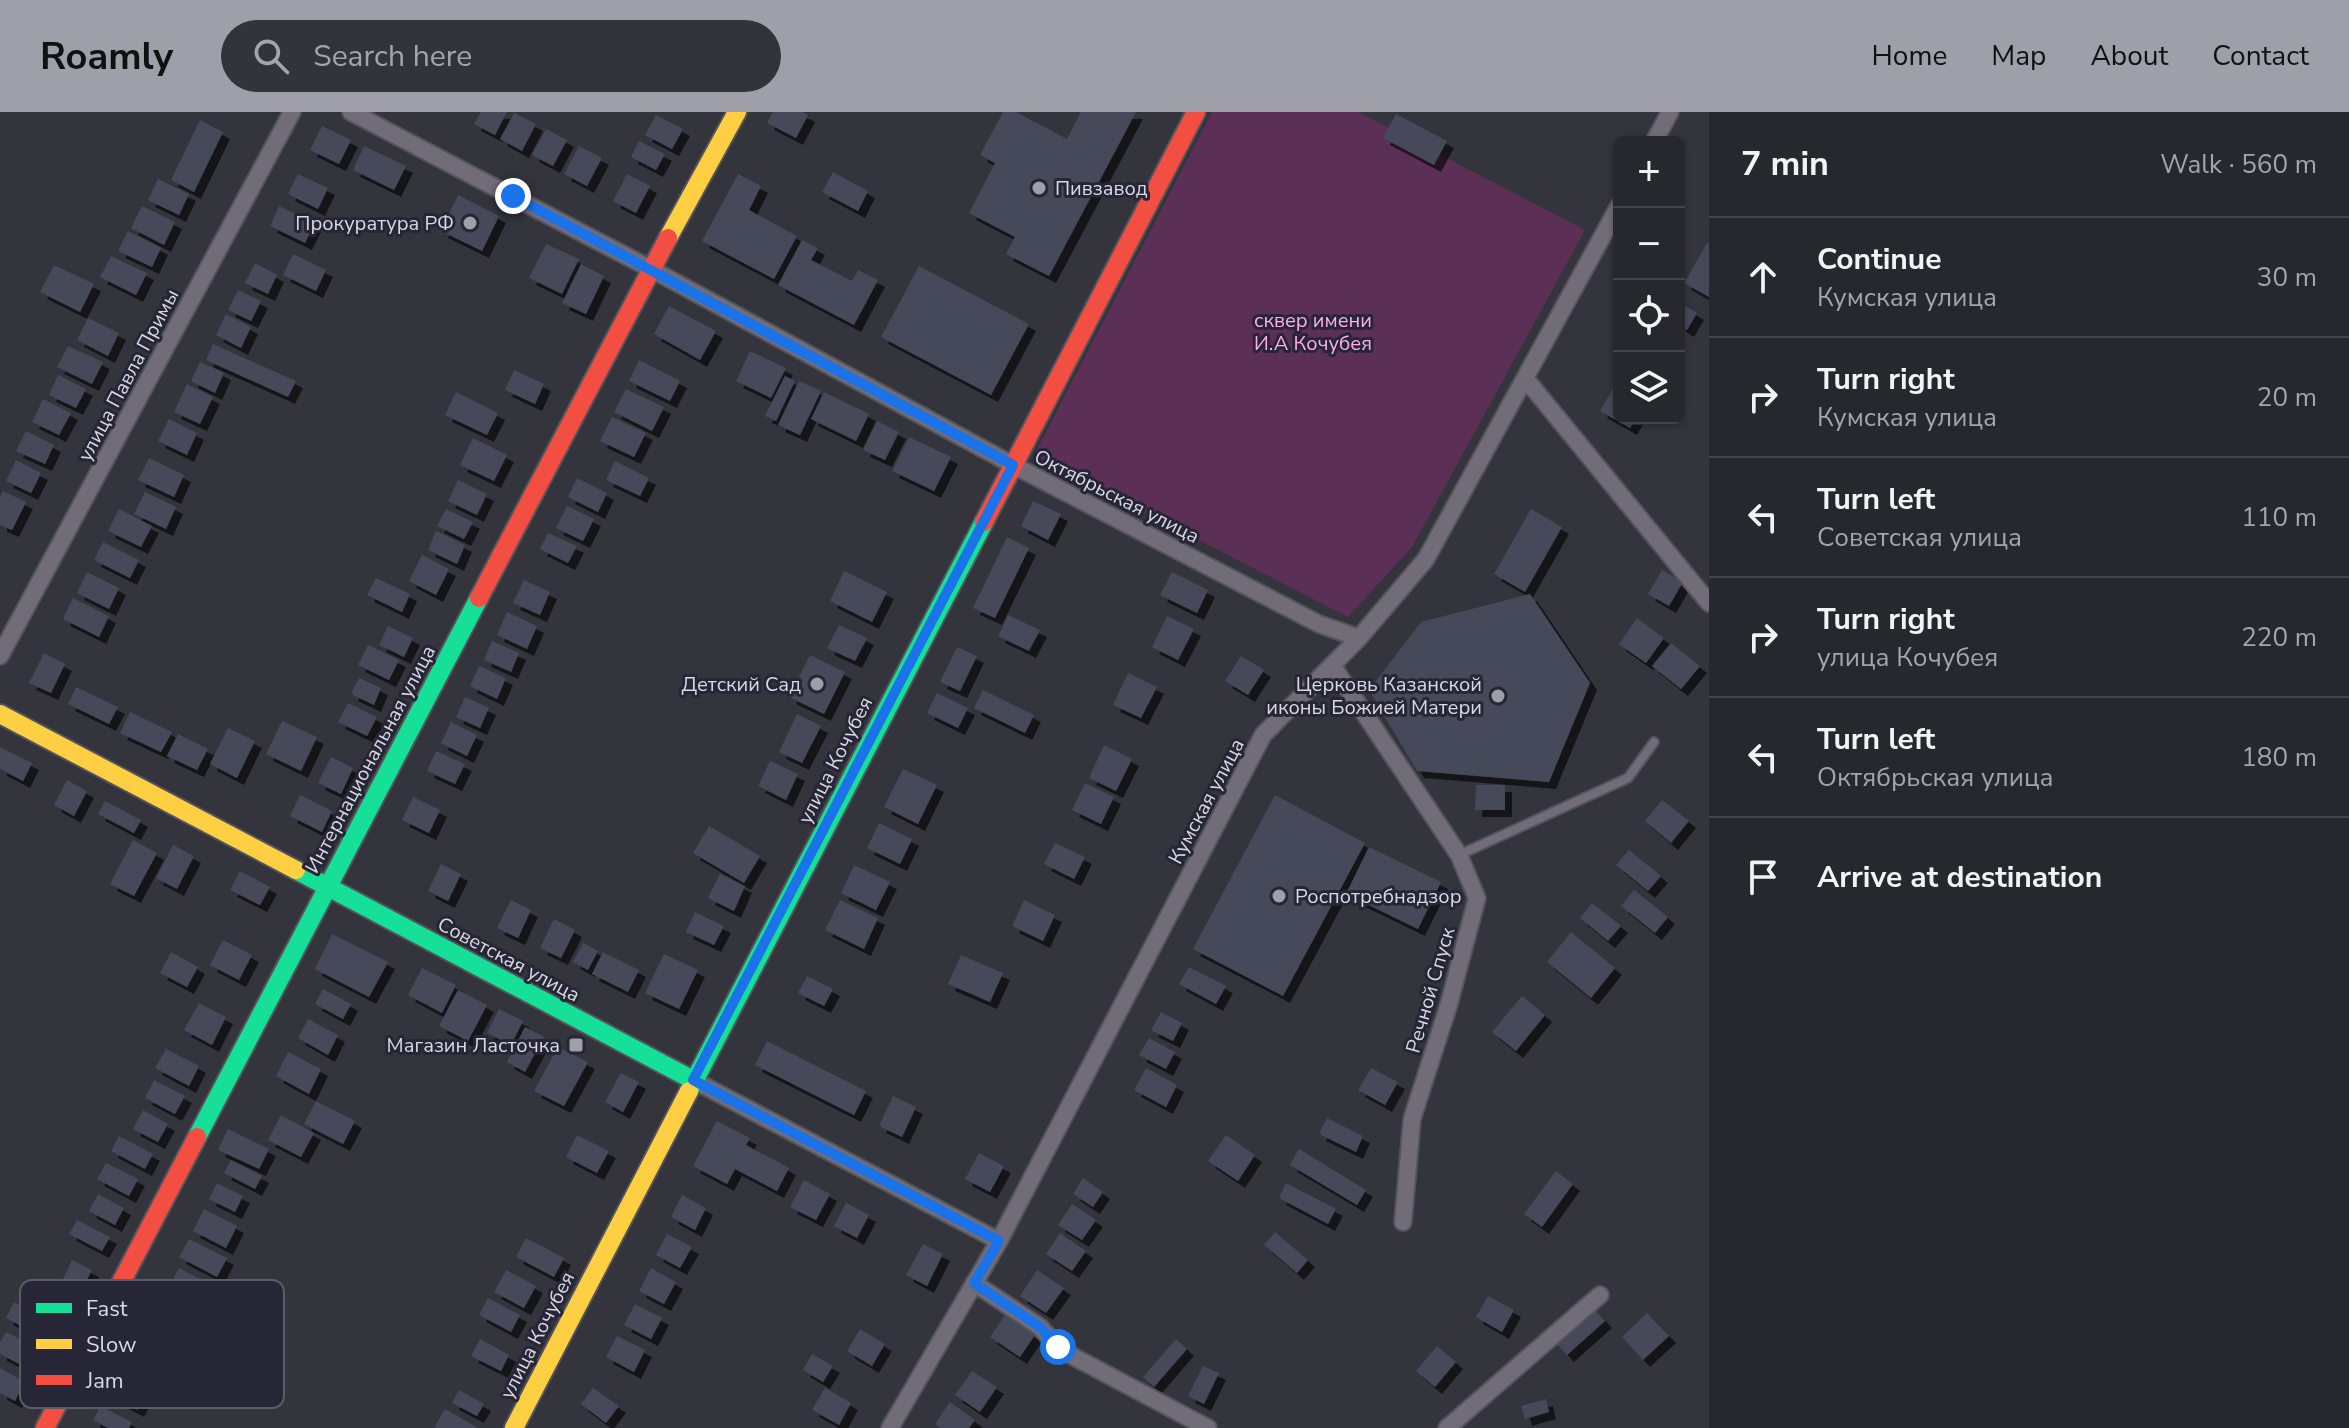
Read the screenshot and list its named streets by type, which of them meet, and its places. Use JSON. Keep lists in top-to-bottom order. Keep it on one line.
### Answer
{"streets":{"street":["улица Павла Примы","Октябрьская улица","Интернациональная улица","улица Кочубея","Кумская улица","Советская улица","Речной Спуск"]},"crossings":[["Октябрьская улица","Интернациональная улица"],["Октябрьская улица","улица Кочубея"],["Октябрьская улица","Кумская улица"],["Интернациональная улица","Советская улица"],["улица Кочубея","Советская улица"],["Кумская улица","Советская улица"],["Кумская улица","Речной Спуск"]],"parks":["сквер имени И.А Кочубея"],"places":{"other":["Пивзавод","Прокуратура РФ","Детский Сад","Церковь Казанской иконы Божией Матери","Роспотребнадзор"],"transit":["Магазин Ласточка"]},"legend":["Fast","Slow","Jam"],"page":{"header":"Roamly","search":"Search here","nav":["Home","Map","About","Contact"],"heading":["7 min","Walk · 560 m"],"map_buttons":["+","−"],"list":[["Continue","Кумская улица","30 m"],["Turn right","Кумская улица","20 m"],["Turn left","Советская улица","110 m"],["Turn right","улица Кочубея","220 m"],["Turn left","Октябрьская улица","180 m"],"Arrive at destination"]}}
